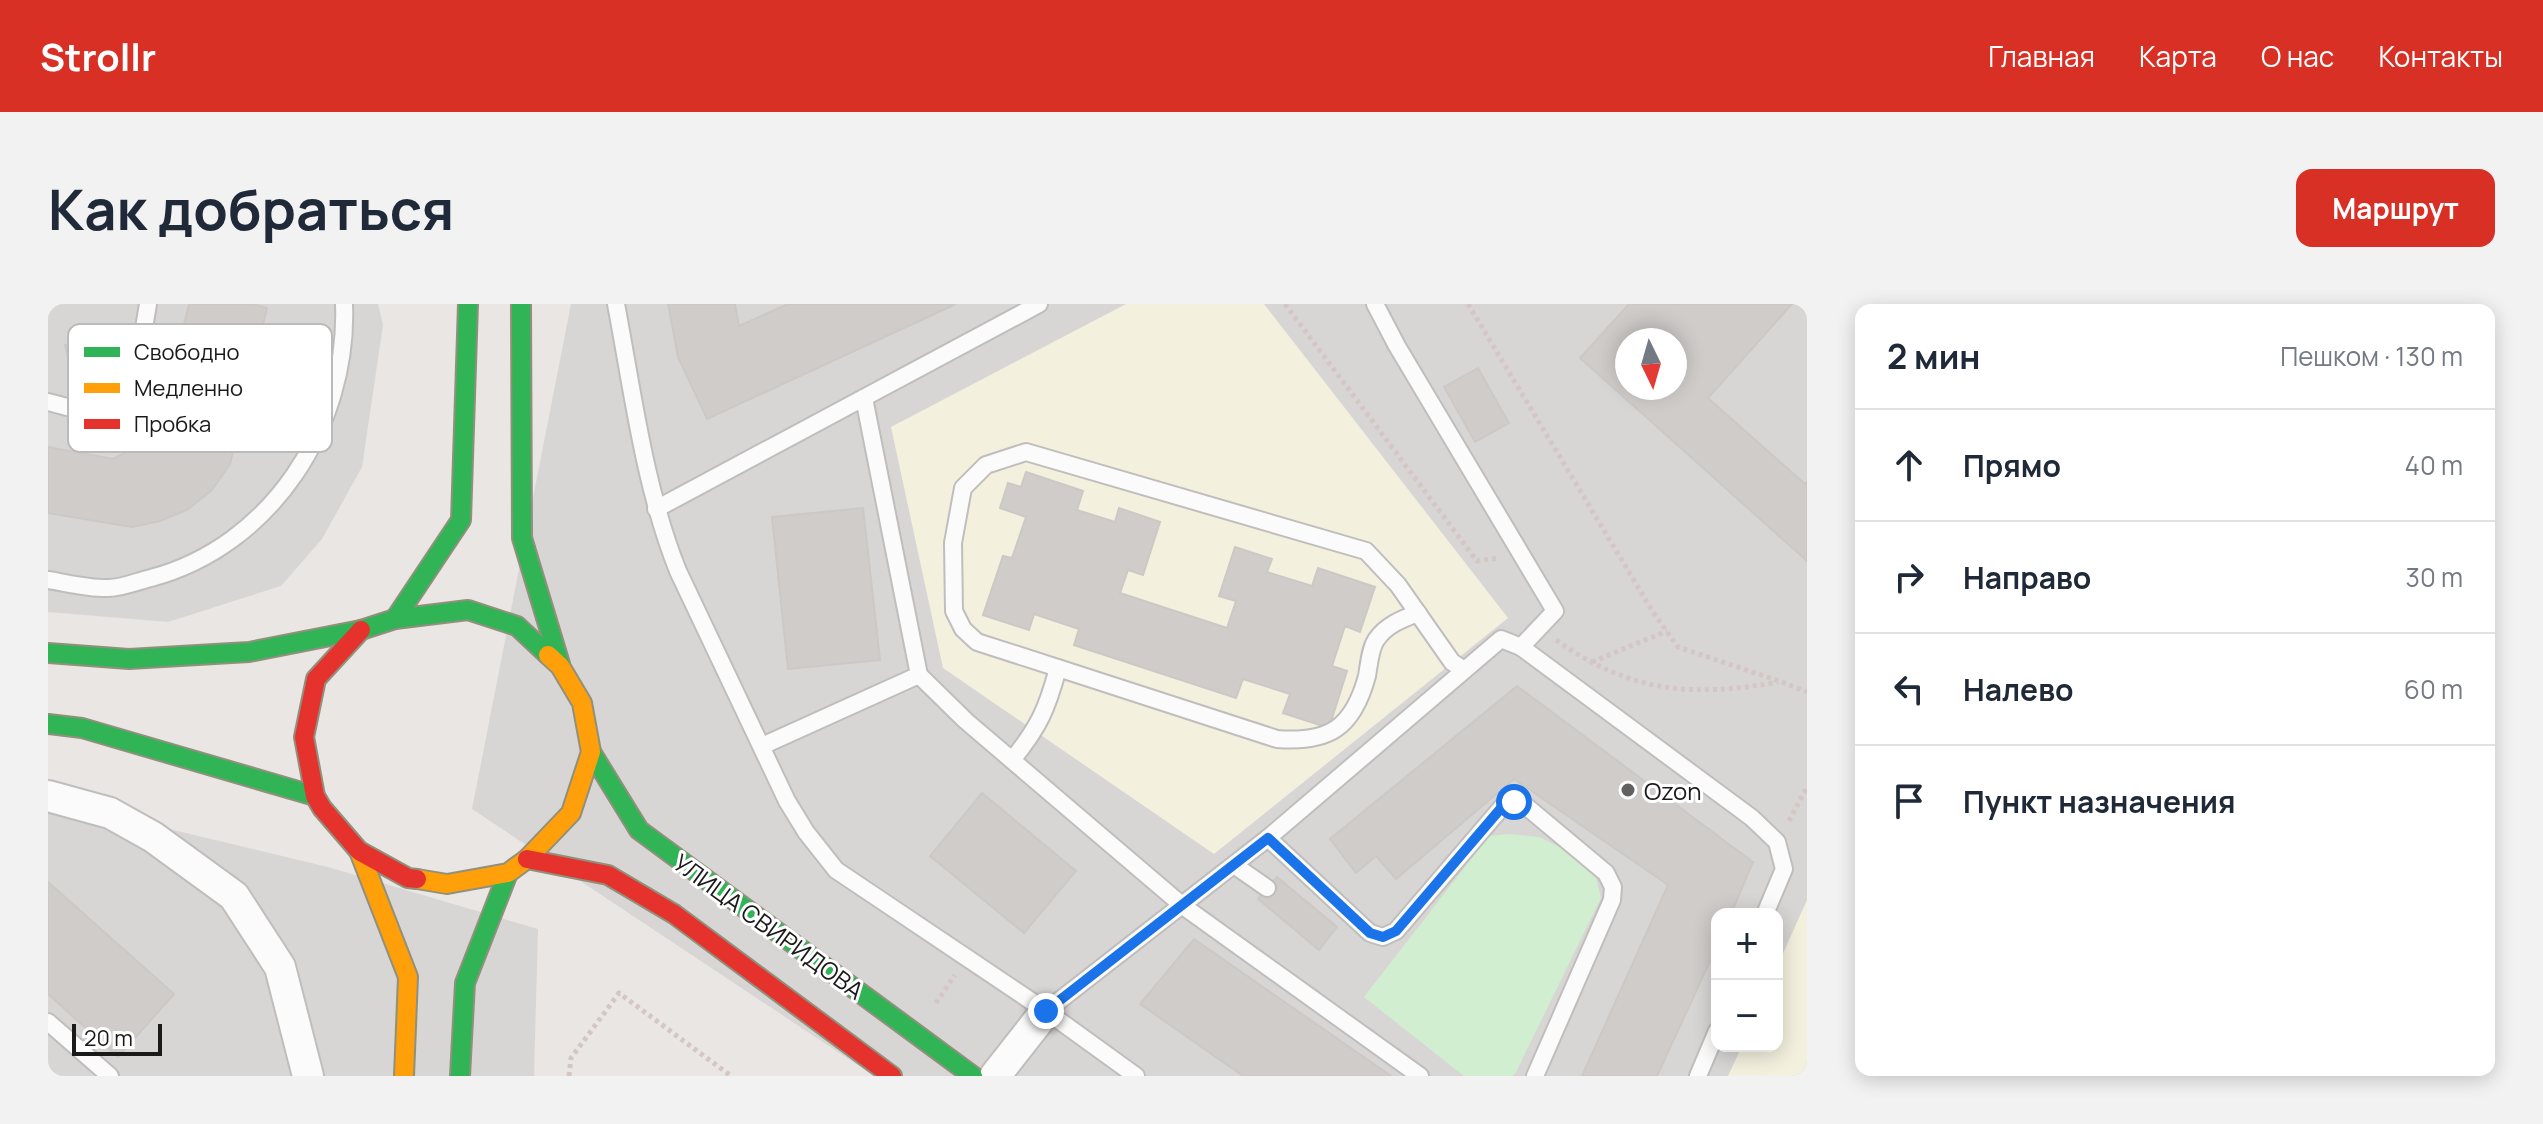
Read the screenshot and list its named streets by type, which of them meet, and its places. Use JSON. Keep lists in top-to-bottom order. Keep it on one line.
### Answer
{"streets":{"main road":["УЛИЦА СВИРИДОВА"]},"places":["Ozon"],"legend":["Свободно","Медленно","Пробка"],"scale_bar":"20 m","north":"bottom","page":{"header":"Strollr","nav":["Главная","Карта","О нас","Контакты"],"buttons":"Маршрут","title":"Как добраться","heading":["2 мин","Пешком · 130 m"],"list":[["Прямо","40 m"],["Направо","30 m"],["Налево","60 m"],"Пункт назначения"],"map_buttons":["+","−"],"scale":"20 m"}}
